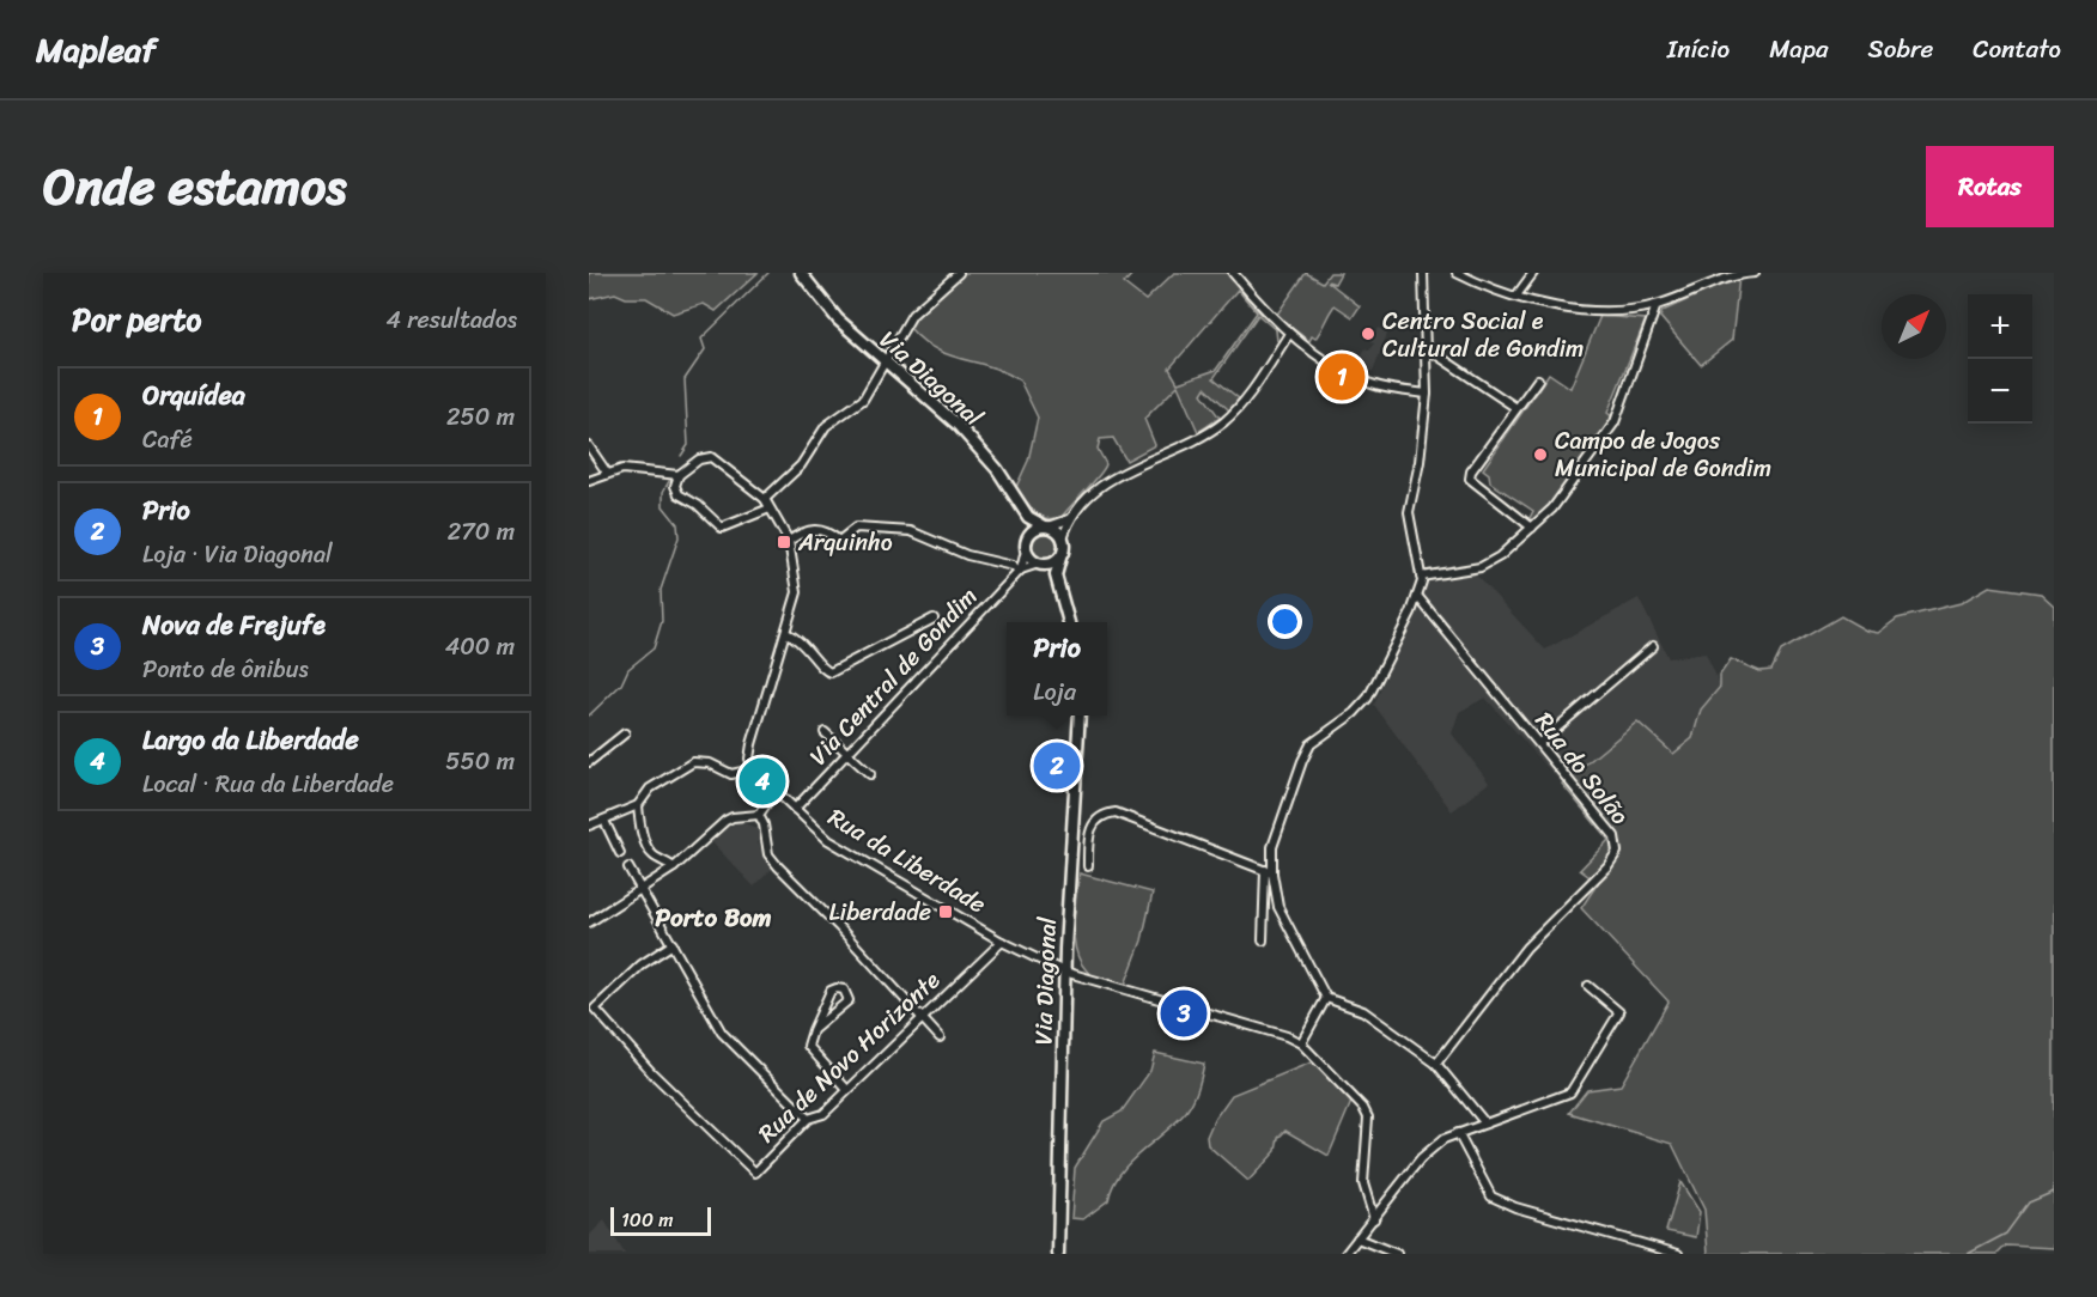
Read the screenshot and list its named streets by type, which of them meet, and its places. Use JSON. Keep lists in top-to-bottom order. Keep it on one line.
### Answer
{"streets":{"main road":["Via Diagonal"],"street":["Via Central de Gondim","Rua do Solão","Rua da Liberdade","Rua de Novo Horizonte"]},"crossings":[["Via Diagonal","Via Central de Gondim"],["Via Diagonal","Rua da Liberdade"],["Via Central de Gondim","Rua da Liberdade"],["Rua da Liberdade","Rua de Novo Horizonte"]],"districts":["Porto Bom"],"places":{"other":["Centro Social e Cultural de Gondim","Campo de Jogos Municipal de Gondim"],"transit":["Arquinho","Liberdade"]},"scale_bar":"100 m","north":"top right","page":{"header":"Mapleaf","nav":["Início","Mapa","Sobre","Contato"],"title":"Onde estamos","buttons":"Rotas","heading":["Por perto","4 resultados"],"map_buttons":["+","−"],"pins":["1","2","4","3"],"list":[{"mark":"1","name":"Orquídea","note":"Café","value":"250 m"},{"mark":"2","name":"Prio","note":"Loja · Via Diagonal","value":"270 m"},{"mark":"3","name":"Nova de Frejufe","note":"Ponto de ônibus","value":"400 m"},{"mark":"4","name":"Largo da Liberdade","note":"Local · Rua da Liberdade","value":"550 m"}],"popup":["Prio","Loja"],"scale":"100 m"}}
